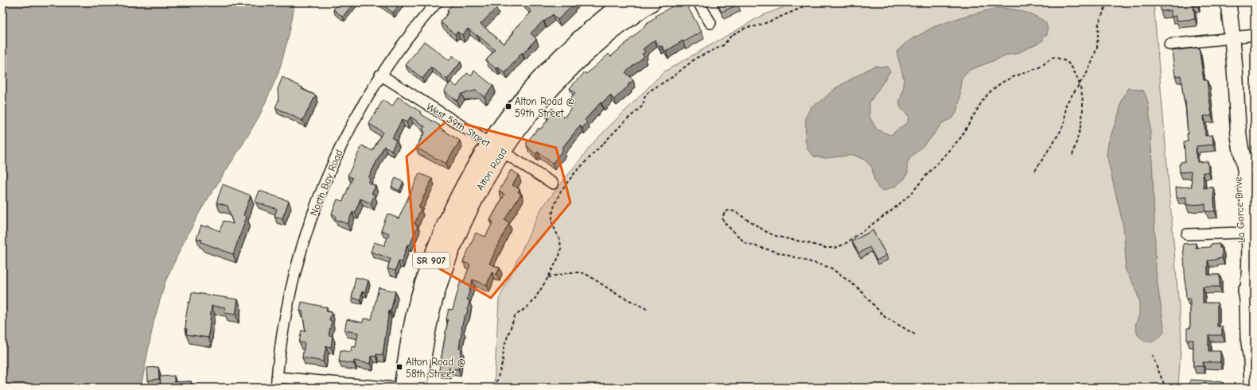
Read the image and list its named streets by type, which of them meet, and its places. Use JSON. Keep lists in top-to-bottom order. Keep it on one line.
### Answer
{"streets":{"main road":["Alton Road","La Gorce Drive","SR 907"],"street":["West 59th Street","North Bay Road"]},"crossings":[["West 59th Street","Alton Road"],["West 59th Street","North Bay Road"]],"places":{"transit":["Alton Road @ 59th Street","Alton Road @ 58th Street"]}}
